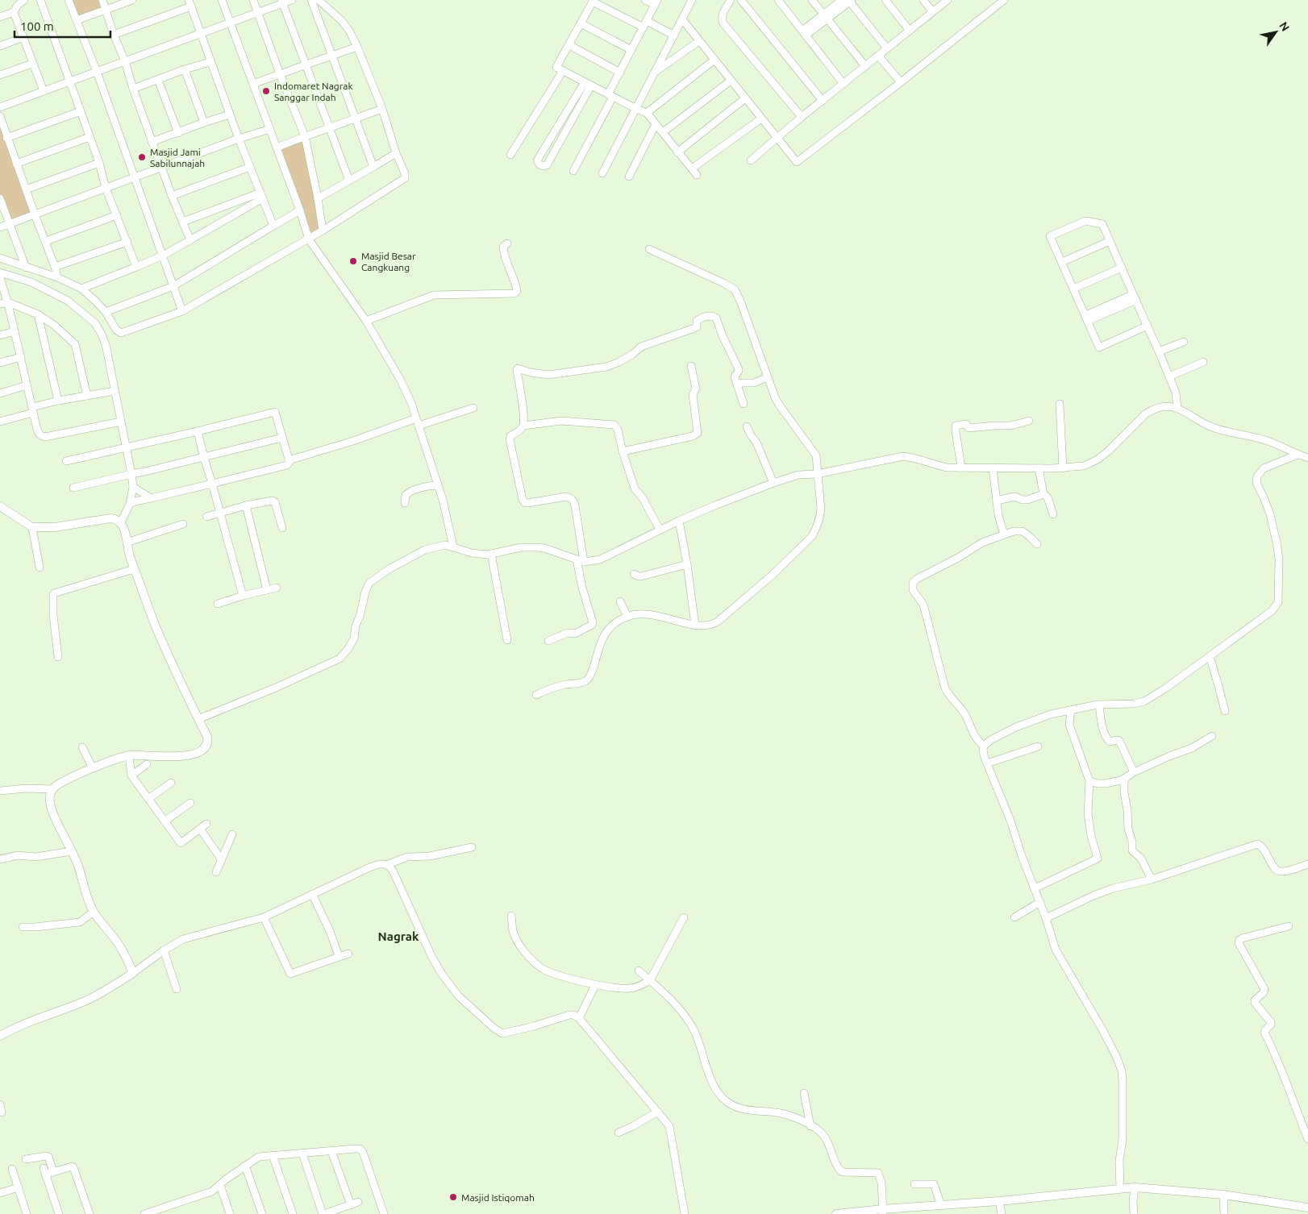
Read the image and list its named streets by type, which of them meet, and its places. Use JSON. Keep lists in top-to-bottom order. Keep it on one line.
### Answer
{"districts":["Nagrak"],"places":["Indomaret Nagrak Sanggar Indah","Masjid Jami Sabilunnajah","Masjid Besar Cangkuang","Masjid Istiqomah"],"scale_bar":"100 m","north":"top right"}
